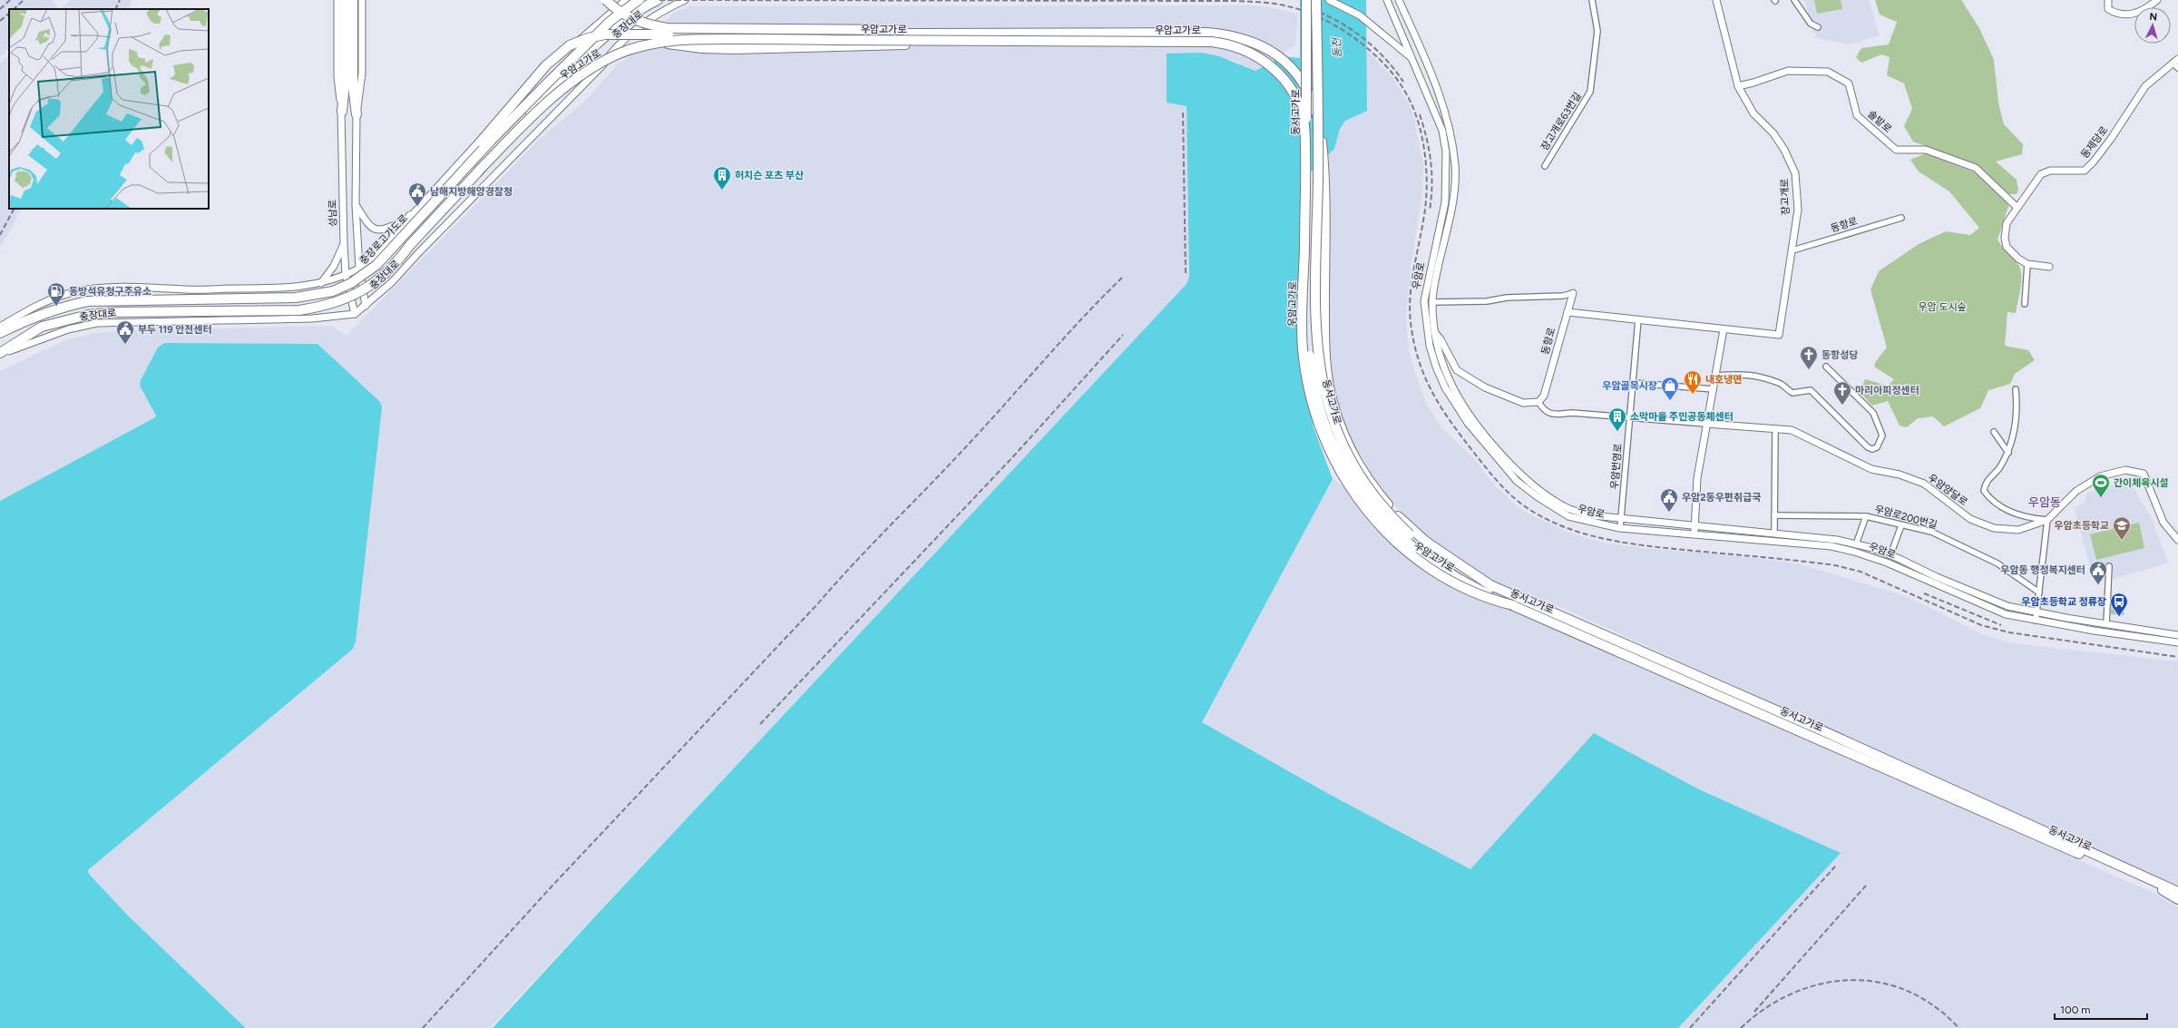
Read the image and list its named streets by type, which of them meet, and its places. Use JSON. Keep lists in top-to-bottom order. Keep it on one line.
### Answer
{"streets":{"highway":["우암고가로","동서고가로","성남로","충장로고가도로"],"main road":["충장대로","솔밭로","동제당로","장고개로","동항로","우암로","우암양달로"],"street":["장고개로63번길","우암번영로","우암로200번길"]},"crossings":[["충장대로","성남로"],["충장대로","충장로고가도로"],["우암고가로","동서고가로"],["우암고가로","충장로고가도로"],["솔밭로","동제당로"],["솔밭로","장고개로"],["장고개로","동항로"],["장고개로","우암번영로"],["동항로","우암로"],["우암로","우암번영로"],["우암로","우암로200번길"]],"districts":["우암동"],"water":["동천"],"parks":["우암 도시숲"],"places":{"building":["허치슨 포츠 부산","소막마을 주민공동체센터"],"public building":["남해지방해양경찰청","부두 119 안전센터","우암2동우편취급국","우암동 행정복지센터"],"fuel station":["동방석유청구주유소"],"church":["동항성당","마리아피정센터"],"restaurant":["내호냉면"],"shop":["우암골목시장"],"sports":["간이체육시설"],"school or university":["우암초등학교"],"bus stop":["우암초등학교 정류장"]},"scale_bar":"100 m","north":"top"}
